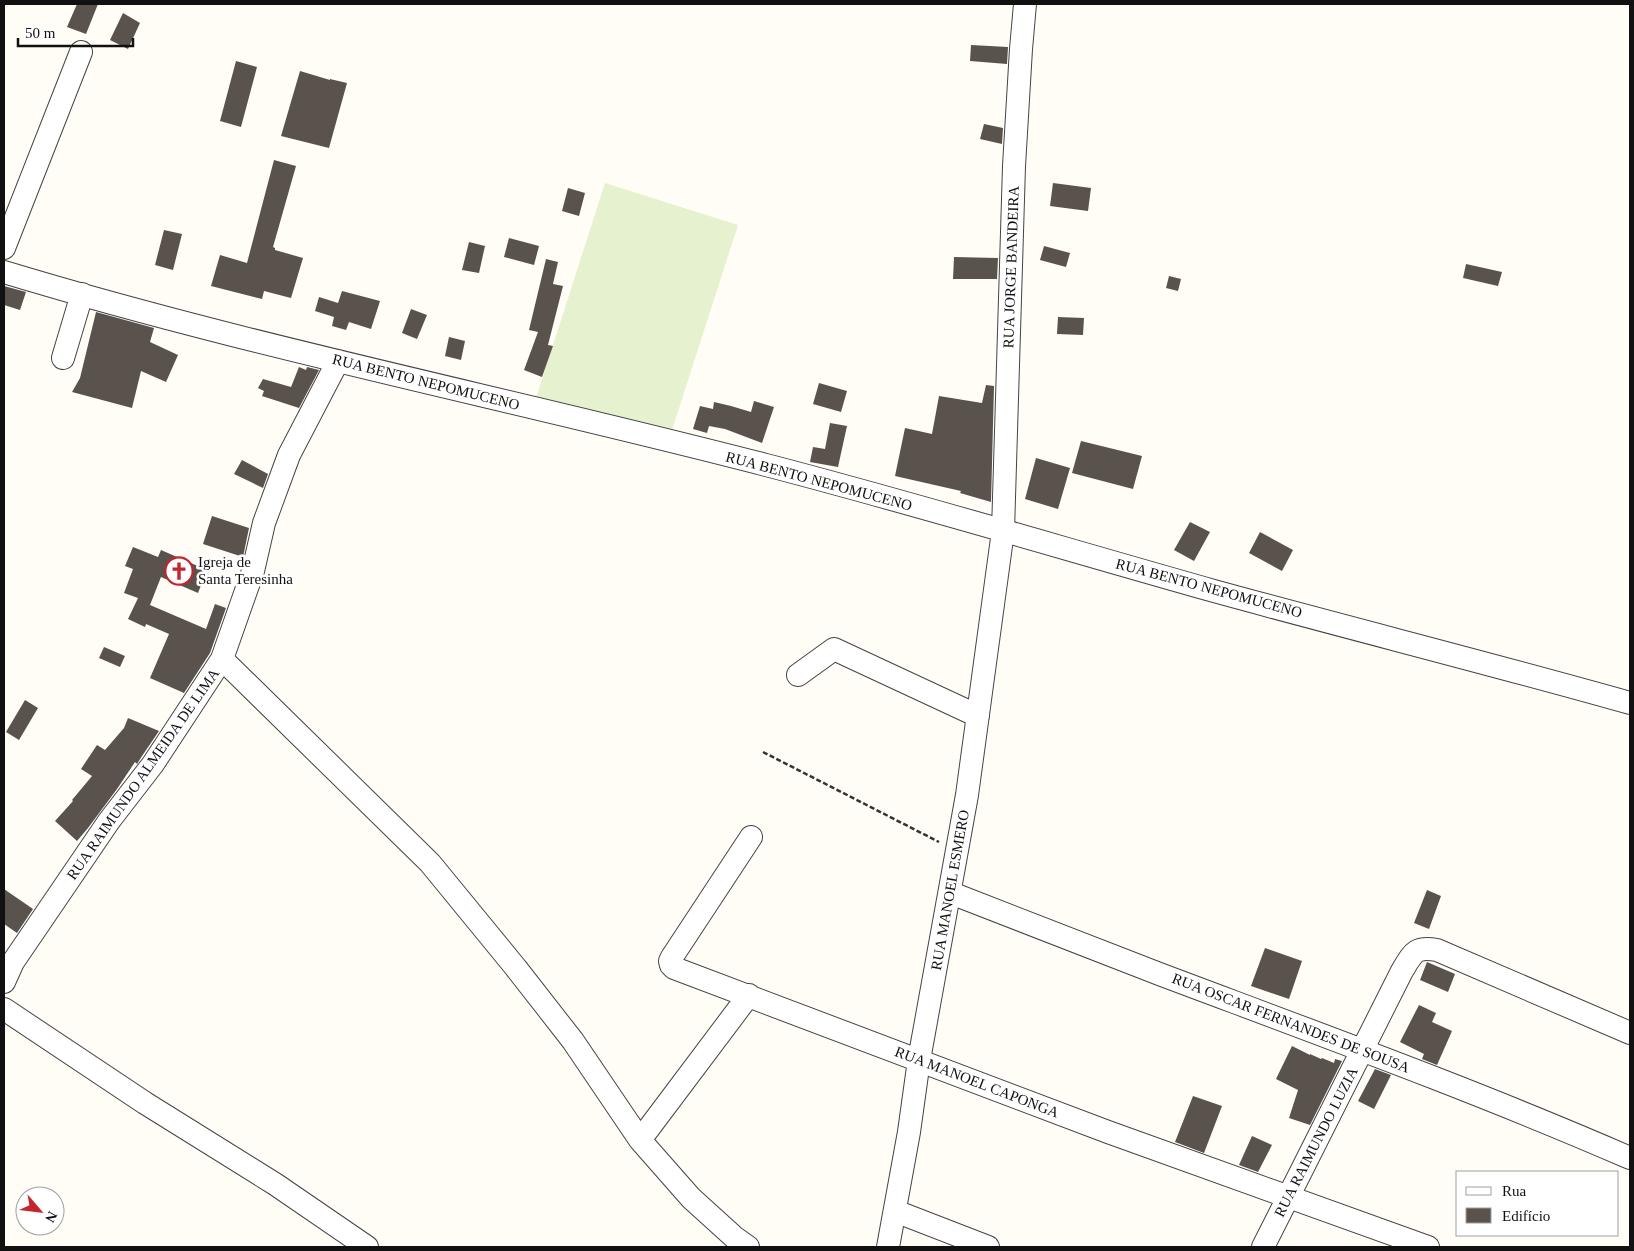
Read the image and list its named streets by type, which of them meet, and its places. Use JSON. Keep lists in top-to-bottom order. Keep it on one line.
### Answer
{"streets":{"street":["RUA JORGE BANDEIRA","RUA BENTO NEPOMUCENO","RUA RAIMUNDO ALMEIDA DE LIMA","RUA MANOEL ESMERO","RUA OSCAR FERNANDES DE SOUSA","RUA MANOEL CAPONGA","RUA RAIMUNDO LUZIA"]},"crossings":[["RUA JORGE BANDEIRA","RUA BENTO NEPOMUCENO"],["RUA JORGE BANDEIRA","RUA MANOEL ESMERO"],["RUA BENTO NEPOMUCENO","RUA RAIMUNDO ALMEIDA DE LIMA"],["RUA BENTO NEPOMUCENO","RUA MANOEL ESMERO"],["RUA MANOEL ESMERO","RUA OSCAR FERNANDES DE SOUSA"],["RUA MANOEL ESMERO","RUA MANOEL CAPONGA"],["RUA OSCAR FERNANDES DE SOUSA","RUA RAIMUNDO LUZIA"],["RUA MANOEL CAPONGA","RUA RAIMUNDO LUZIA"]],"places":{"church":["Igreja de Santa Teresinha"]},"legend":["Rua","Edifício"],"scale_bar":"50 m","north":"bottom right"}
